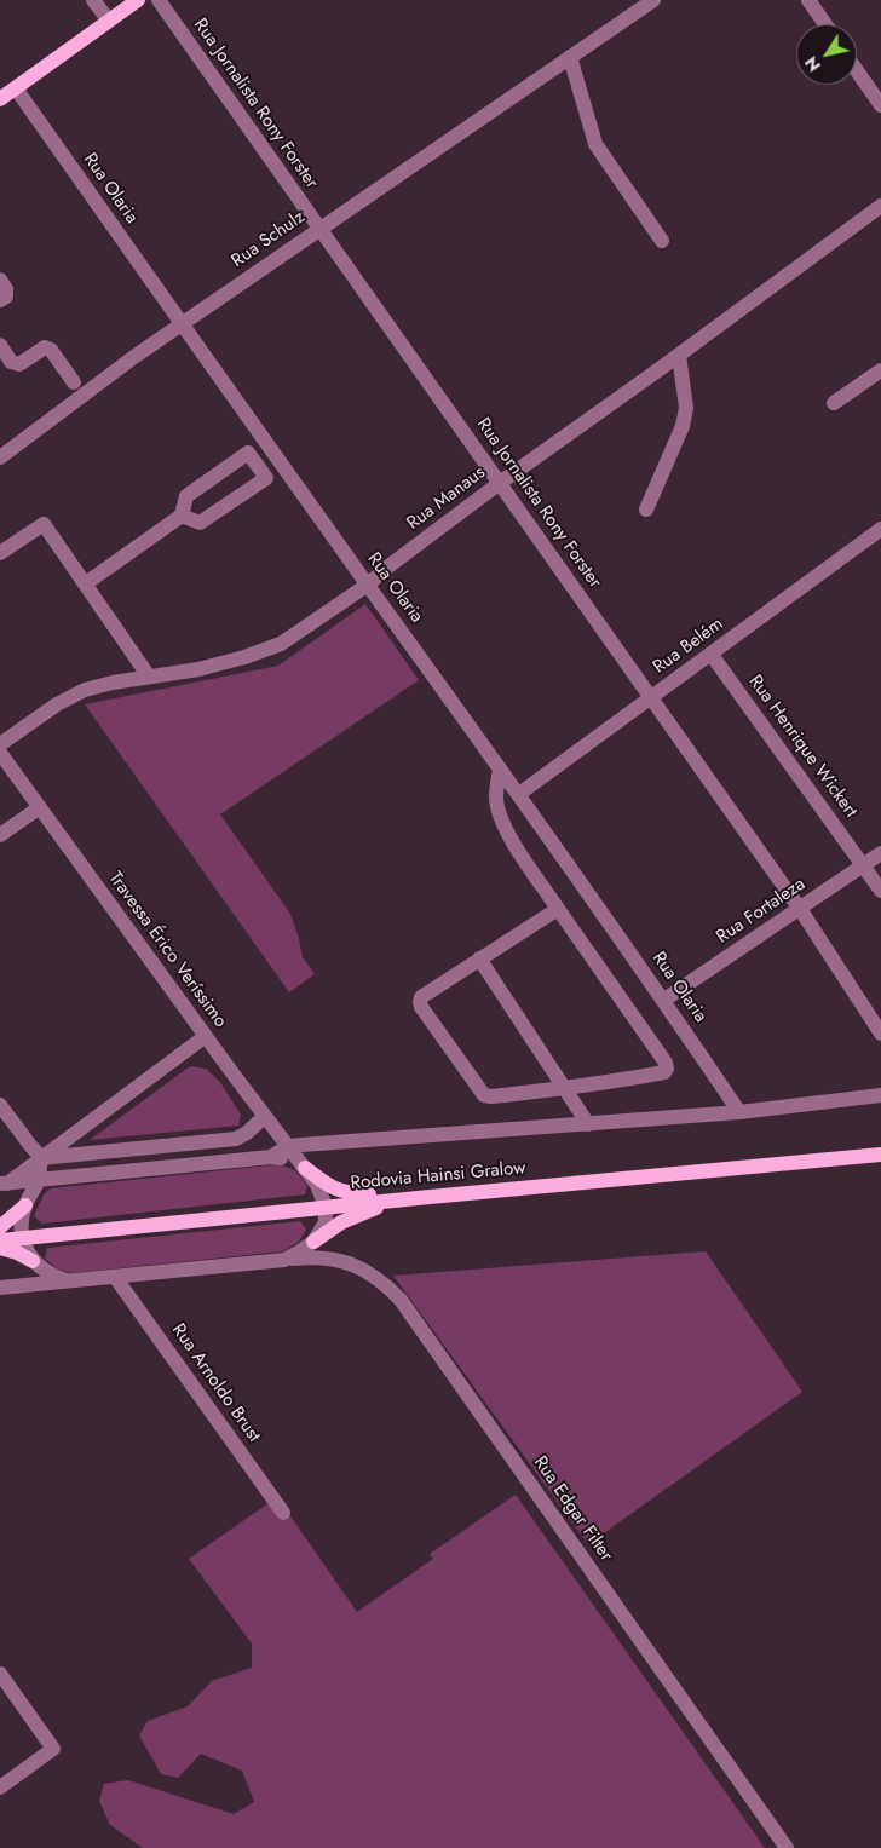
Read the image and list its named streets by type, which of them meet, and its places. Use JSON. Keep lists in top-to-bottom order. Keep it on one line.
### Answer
{"streets":{"main road":["Rodovia Hainsi Gralow"],"street":["Rua Jornalista Rony Forster","Rua Olaria","Rua Schulz","Rua Manaus","Rua Belém","Rua Henrique Wickert","Rua Fortaleza","Travessa Érico Veríssimo","Rua Arnoldo Brust","Rua Edgar Filter"]},"crossings":[["Rua Jornalista Rony Forster","Rua Schulz"],["Rua Jornalista Rony Forster","Rua Manaus"],["Rua Jornalista Rony Forster","Rua Belém"],["Rua Jornalista Rony Forster","Rua Fortaleza"],["Rua Olaria","Rua Schulz"],["Rua Olaria","Rua Manaus"],["Rua Olaria","Rua Belém"],["Rua Olaria","Rua Fortaleza"],["Rua Belém","Rua Henrique Wickert"],["Rua Henrique Wickert","Rua Fortaleza"],["Travessa Érico Veríssimo","Rodovia Hainsi Gralow"],["Rua Arnoldo Brust","Rua Edgar Filter"]],"north":"bottom left"}
